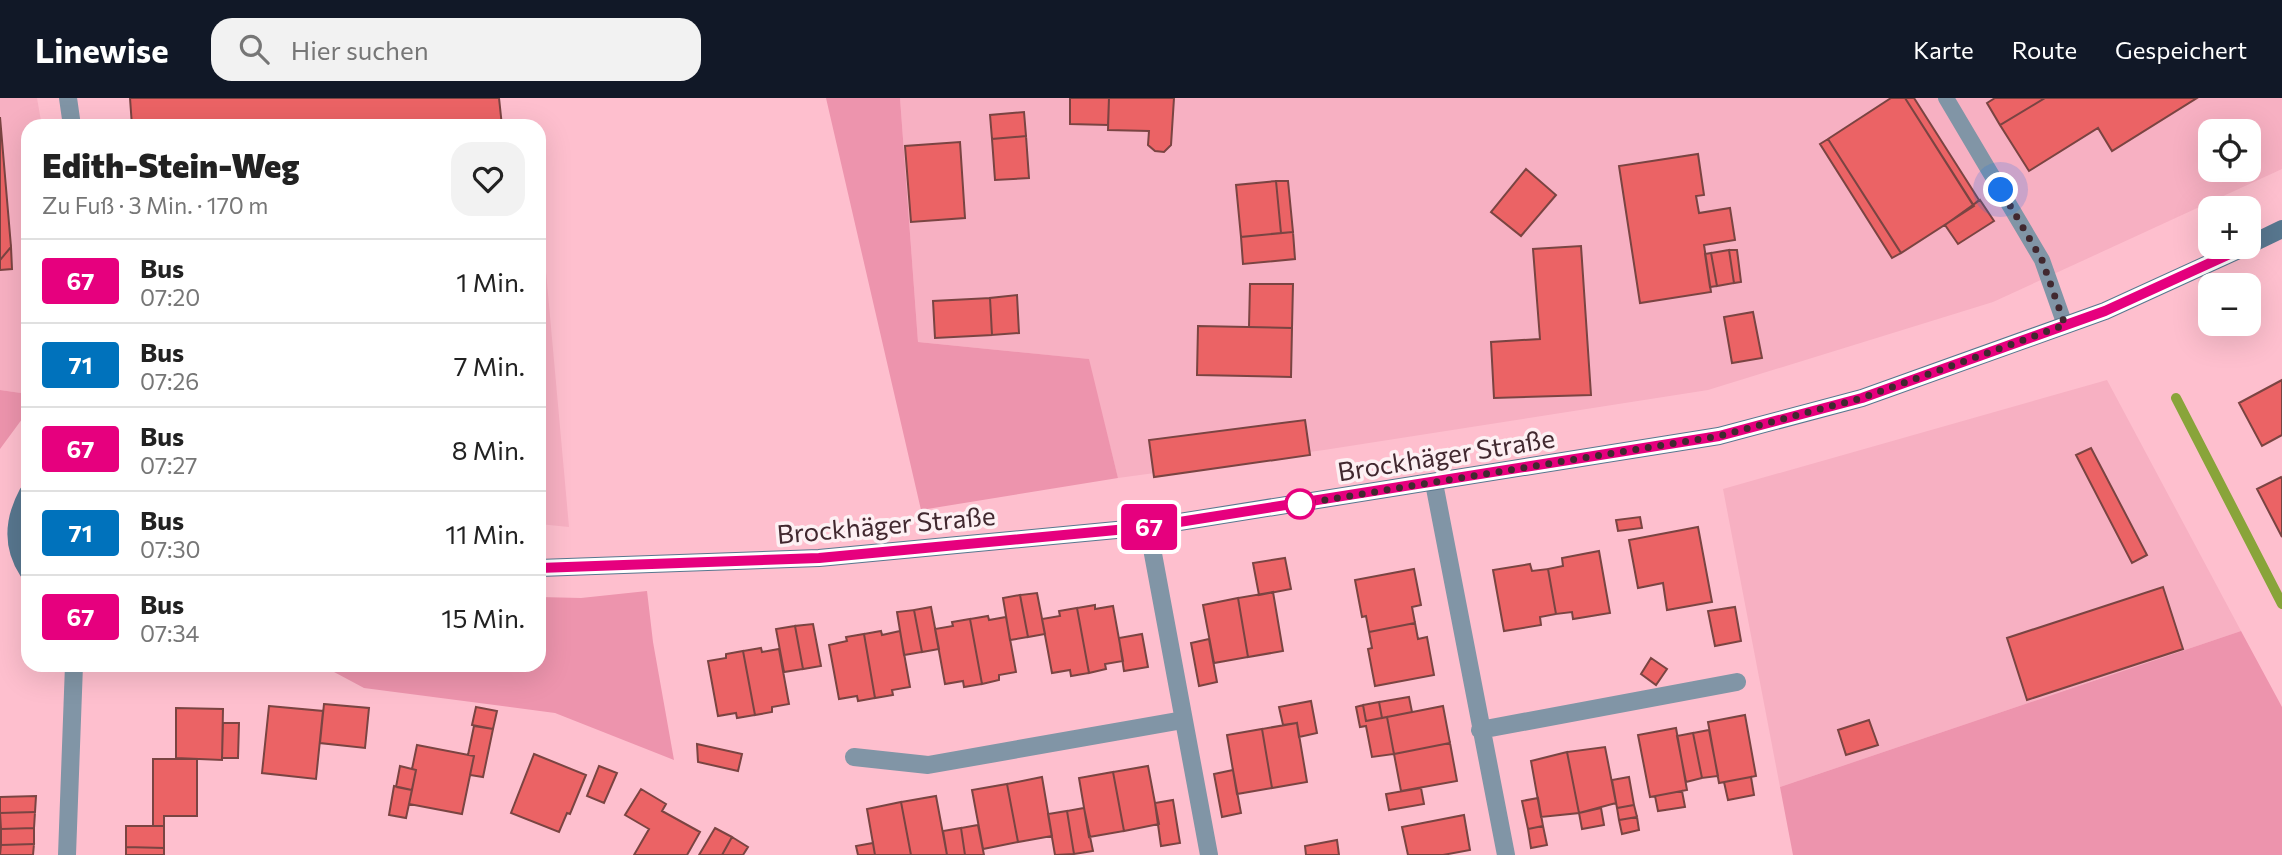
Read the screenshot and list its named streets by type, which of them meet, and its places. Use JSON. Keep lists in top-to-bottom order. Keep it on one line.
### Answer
{"streets":{"street":["Brockhäger Straße"]},"lines":["bus line 67"],"page":{"header":"Linewise","search":"Hier suchen","nav":["Karte","Route","Gespeichert"],"on_map":"67","map_buttons":["+","−"],"heading":["Edith-Stein-Weg","Zu Fuß · 3 Min. · 170 m"],"list":[{"mark":"67","name":"Bus","note":"07:20","value":"1 Min."},{"mark":"71","name":"Bus","note":"07:26","value":"7 Min."},{"mark":"67","name":"Bus","note":"07:27","value":"8 Min."},{"mark":"71","name":"Bus","note":"07:30","value":"11 Min."},{"mark":"67","name":"Bus","note":"07:34","value":"15 Min."}]}}
